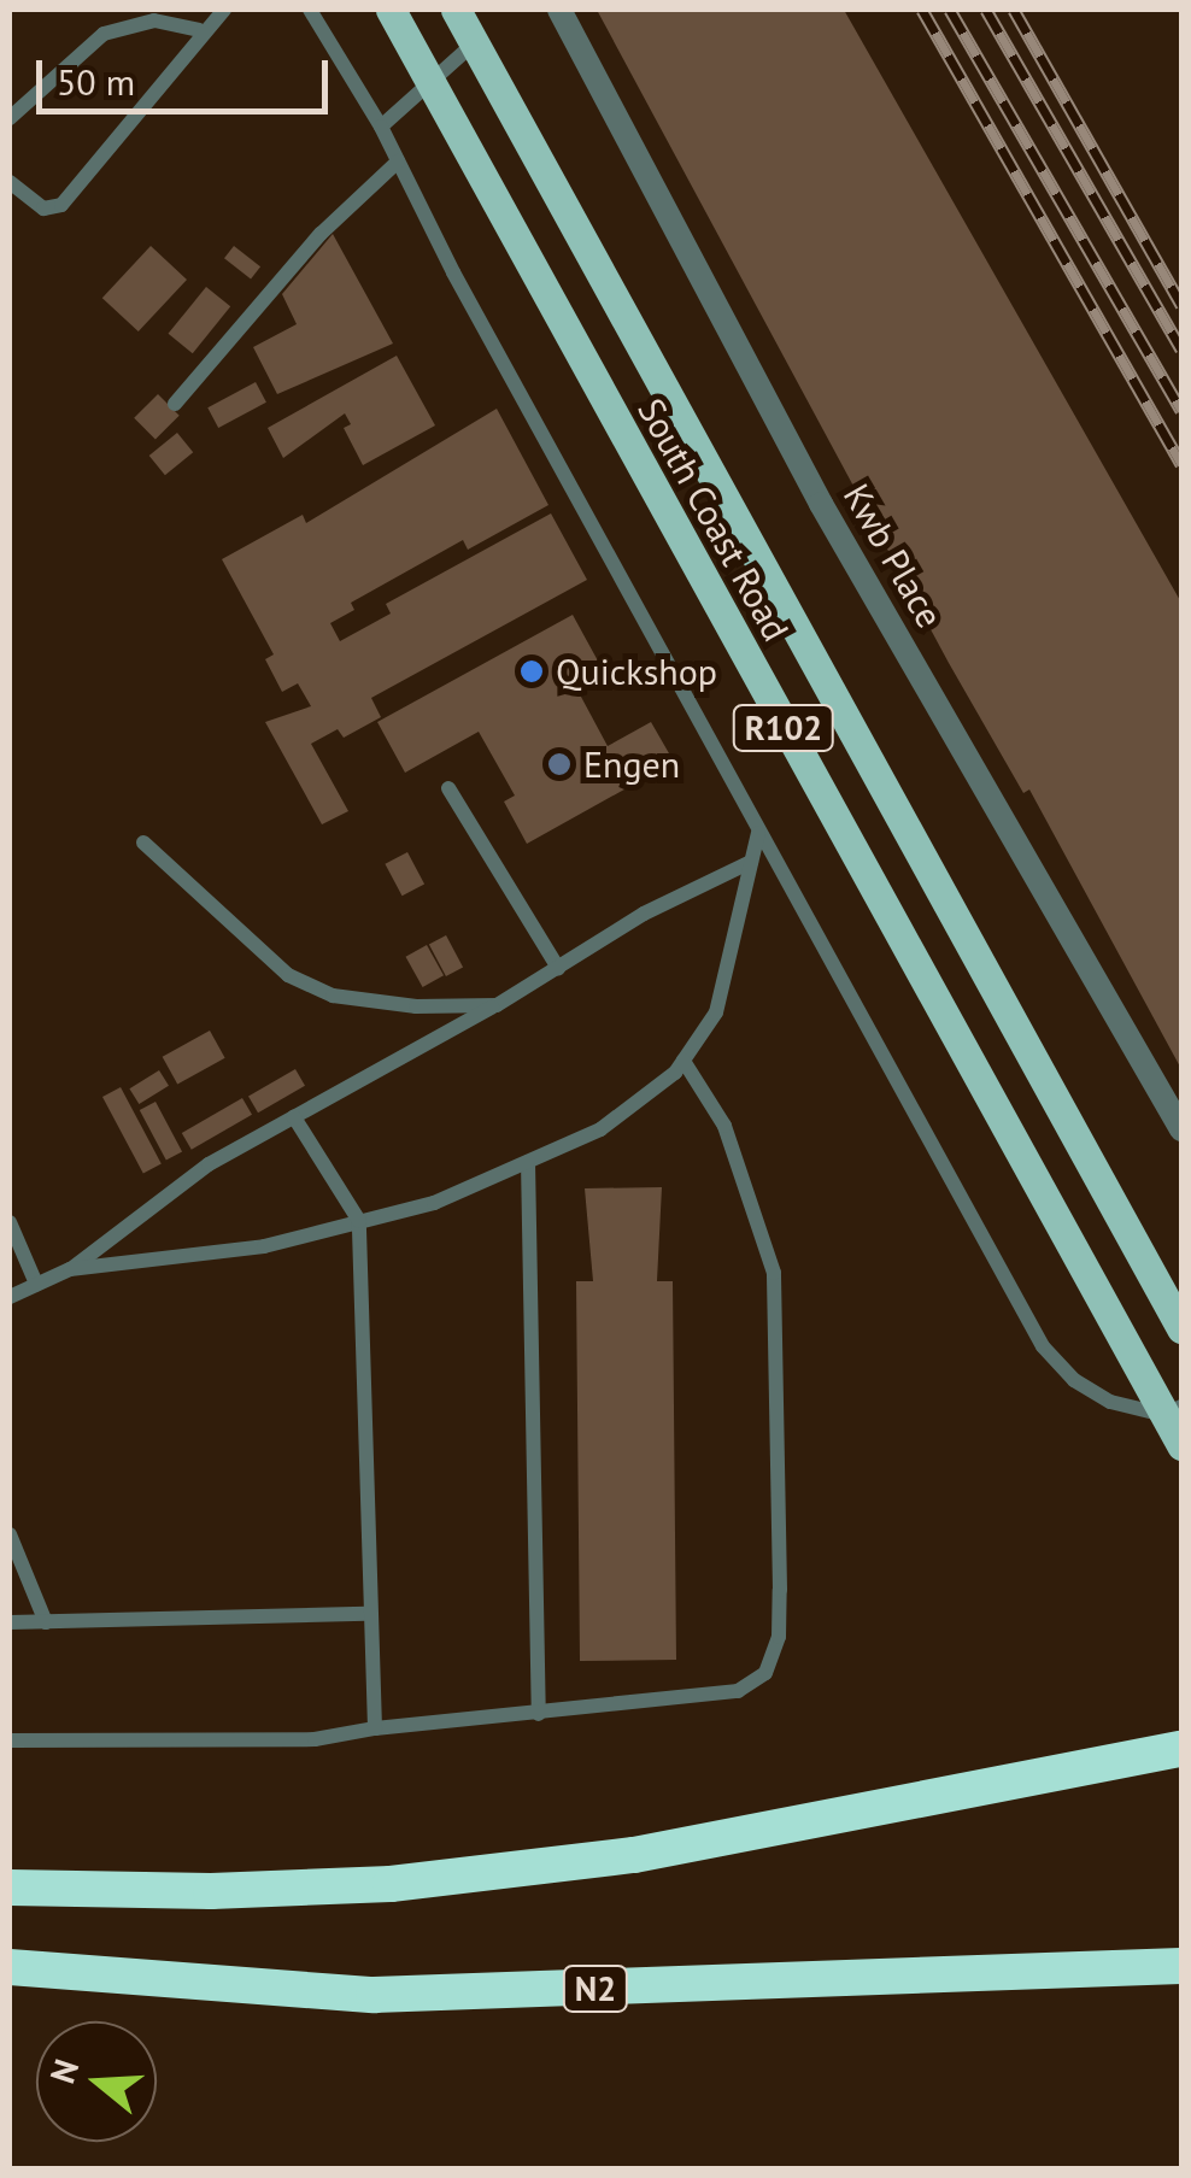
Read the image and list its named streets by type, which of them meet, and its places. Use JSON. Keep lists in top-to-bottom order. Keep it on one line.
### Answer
{"streets":{"highway":["N2"],"main road":["South Coast Road","R102"],"street":["Kwb Place"]},"places":["Quickshop","Engen"],"scale_bar":"50 m","north":"left"}
